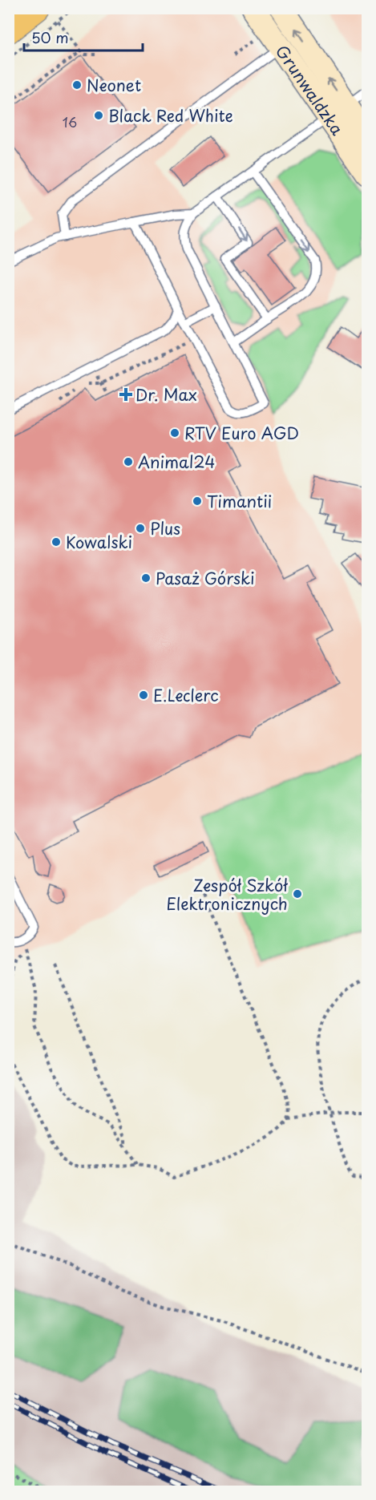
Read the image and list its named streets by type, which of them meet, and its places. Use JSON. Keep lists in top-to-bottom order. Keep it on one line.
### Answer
{"streets":{"street":["Grunwaldzka"]},"places":{"other":["Neonet","Black Red White","RTV Euro AGD","Animal24","Timantii","Plus","Kowalski","Pasaż Górski","E.Leclerc","Zespół Szkół Elektronicznych"],"health":["Dr. Max"]},"house_numbers":["16"],"scale_bar":"50 m"}
